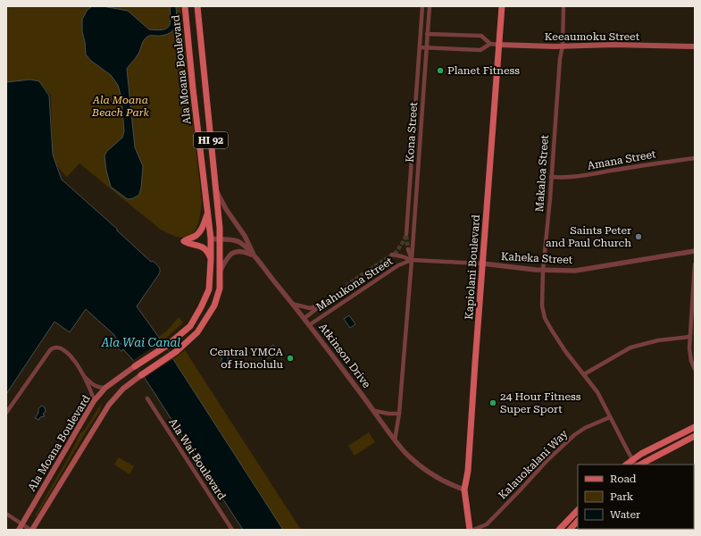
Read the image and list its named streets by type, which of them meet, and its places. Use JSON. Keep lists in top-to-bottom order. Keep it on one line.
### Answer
{"streets":{"main road":["Keeaumoku Street","Ala Moana Boulevard","HI 92","Kapiolani Boulevard"],"street":["Kona Street","Amana Street","Makaloa Street","Kaheka Street","Mahukona Street","Atkinson Drive","Ala Wai Boulevard","Kalauokalani Way"]},"crossings":[["Keeaumoku Street","Kona Street"],["Keeaumoku Street","Makaloa Street"],["Keeaumoku Street","Kapiolani Boulevard"],["Ala Moana Boulevard","Atkinson Drive"],["Kona Street","Mahukona Street"],["Kona Street","Atkinson Drive"],["Amana Street","Makaloa Street"],["Makaloa Street","Kaheka Street"],["Makaloa Street","Kalauokalani Way"],["Kaheka Street","Kapiolani Boulevard"],["Kaheka Street","Mahukona Street"],["Kapiolani Boulevard","Mahukona Street"],["Kapiolani Boulevard","Atkinson Drive"],["Mahukona Street","Atkinson Drive"]],"water":["Ala Wai Canal"],"parks":["Ala Moana Beach Park"],"places":["Planet Fitness","Saints Peter and Paul Church","Central YMCA of Honolulu","24 Hour Fitness Super Sport"],"legend":["Road","Park","Water"]}
